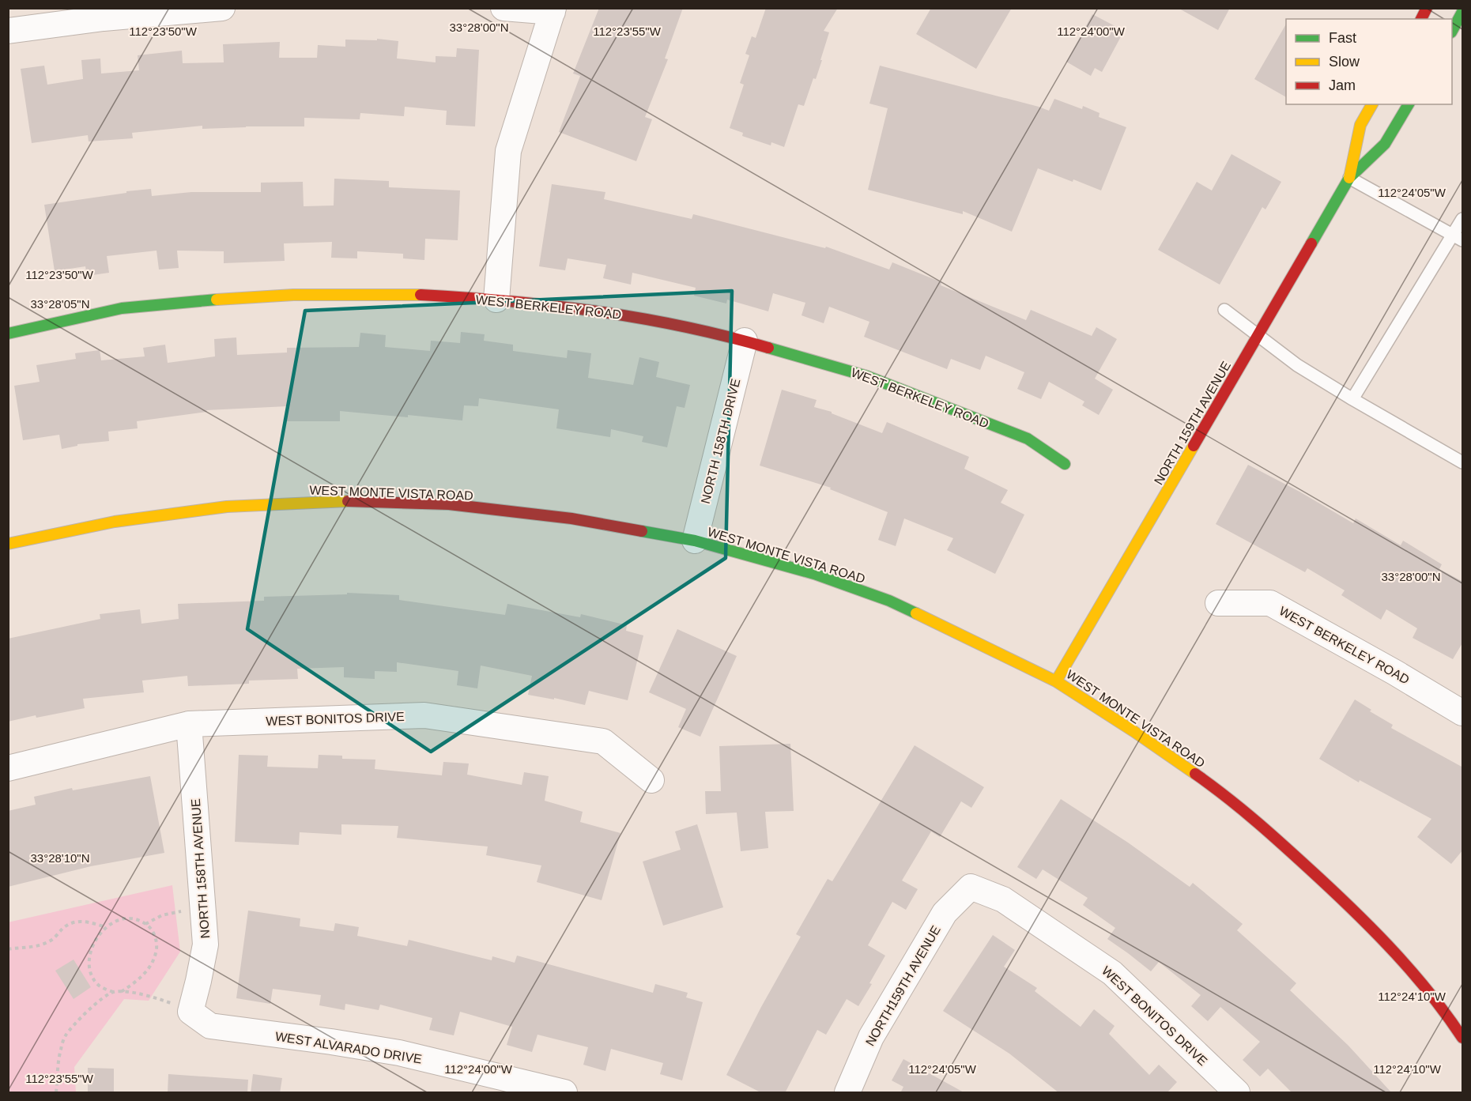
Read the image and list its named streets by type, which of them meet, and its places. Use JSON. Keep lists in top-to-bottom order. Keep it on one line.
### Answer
{"streets":{"street":["WEST BERKELEY ROAD","NORTH 159TH AVENUE","NORTH 158TH DRIVE","WEST MONTE VISTA ROAD","WEST BONITOS DRIVE","NORTH 158TH AVENUE","NORTH159TH AVENUE","WEST ALVARADO DRIVE"]},"crossings":[["WEST BERKELEY ROAD","NORTH 158TH DRIVE"],["NORTH 159TH AVENUE","WEST MONTE VISTA ROAD"],["NORTH 158TH DRIVE","WEST MONTE VISTA ROAD"],["WEST BONITOS DRIVE","NORTH 158TH AVENUE"],["WEST BONITOS DRIVE","NORTH159TH AVENUE"],["NORTH 158TH AVENUE","WEST ALVARADO DRIVE"]],"legend":["Fast","Slow","Jam"],"coordinates":["33°28'00\"N","112°23'50\"W","112°23'55\"W","112°24'00\"W","112°24'05\"W","33°28'05\"N","33°28'10\"N","112°24'10\"W"]}
